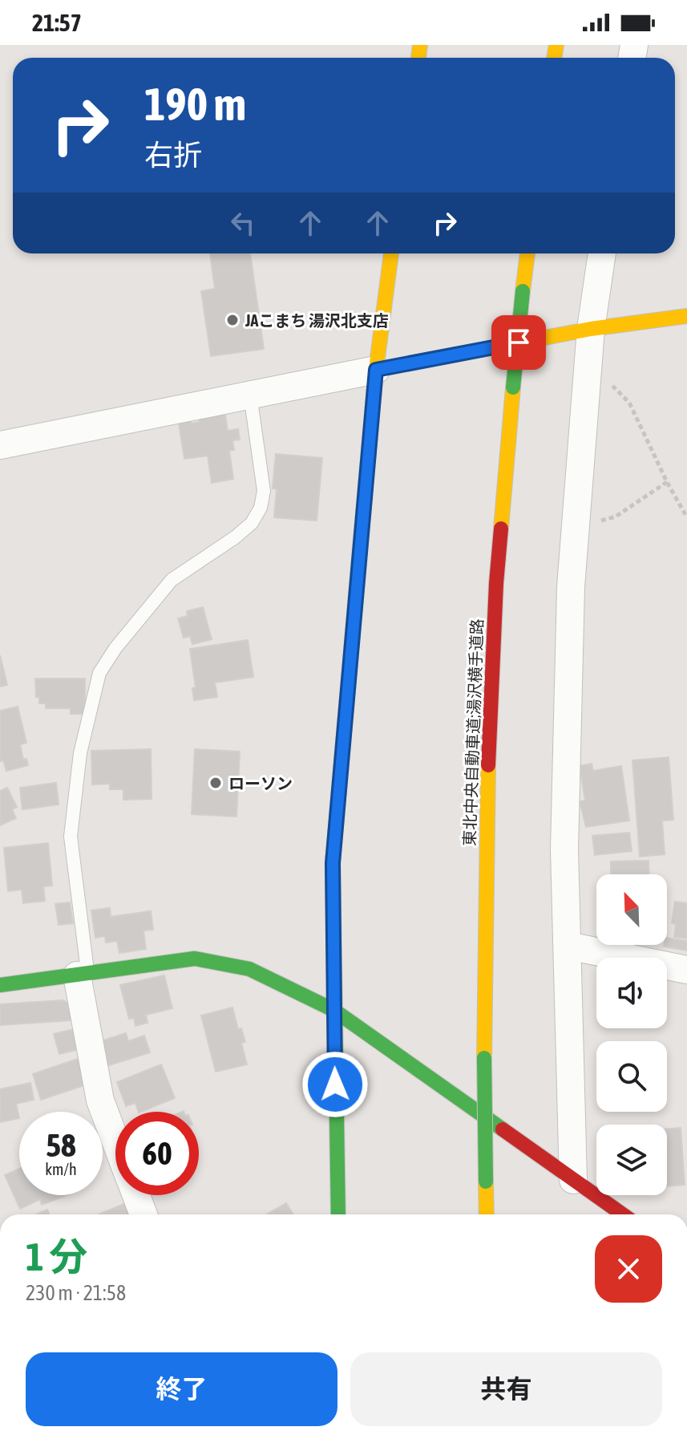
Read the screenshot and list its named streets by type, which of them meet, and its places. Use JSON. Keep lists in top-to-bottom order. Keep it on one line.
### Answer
{"streets":{"main road":["東北中央自動車道;湯沢横手道路"]},"places":["JAこまち 湯沢北支店","ローソン"],"north":"top left","page":{"status":"21:57","turn":["190 m","右折"],"speed":"58 km/h","limit":"60","heading":["1 分","230 m · 21:58"],"buttons":["終了","共有"]}}
